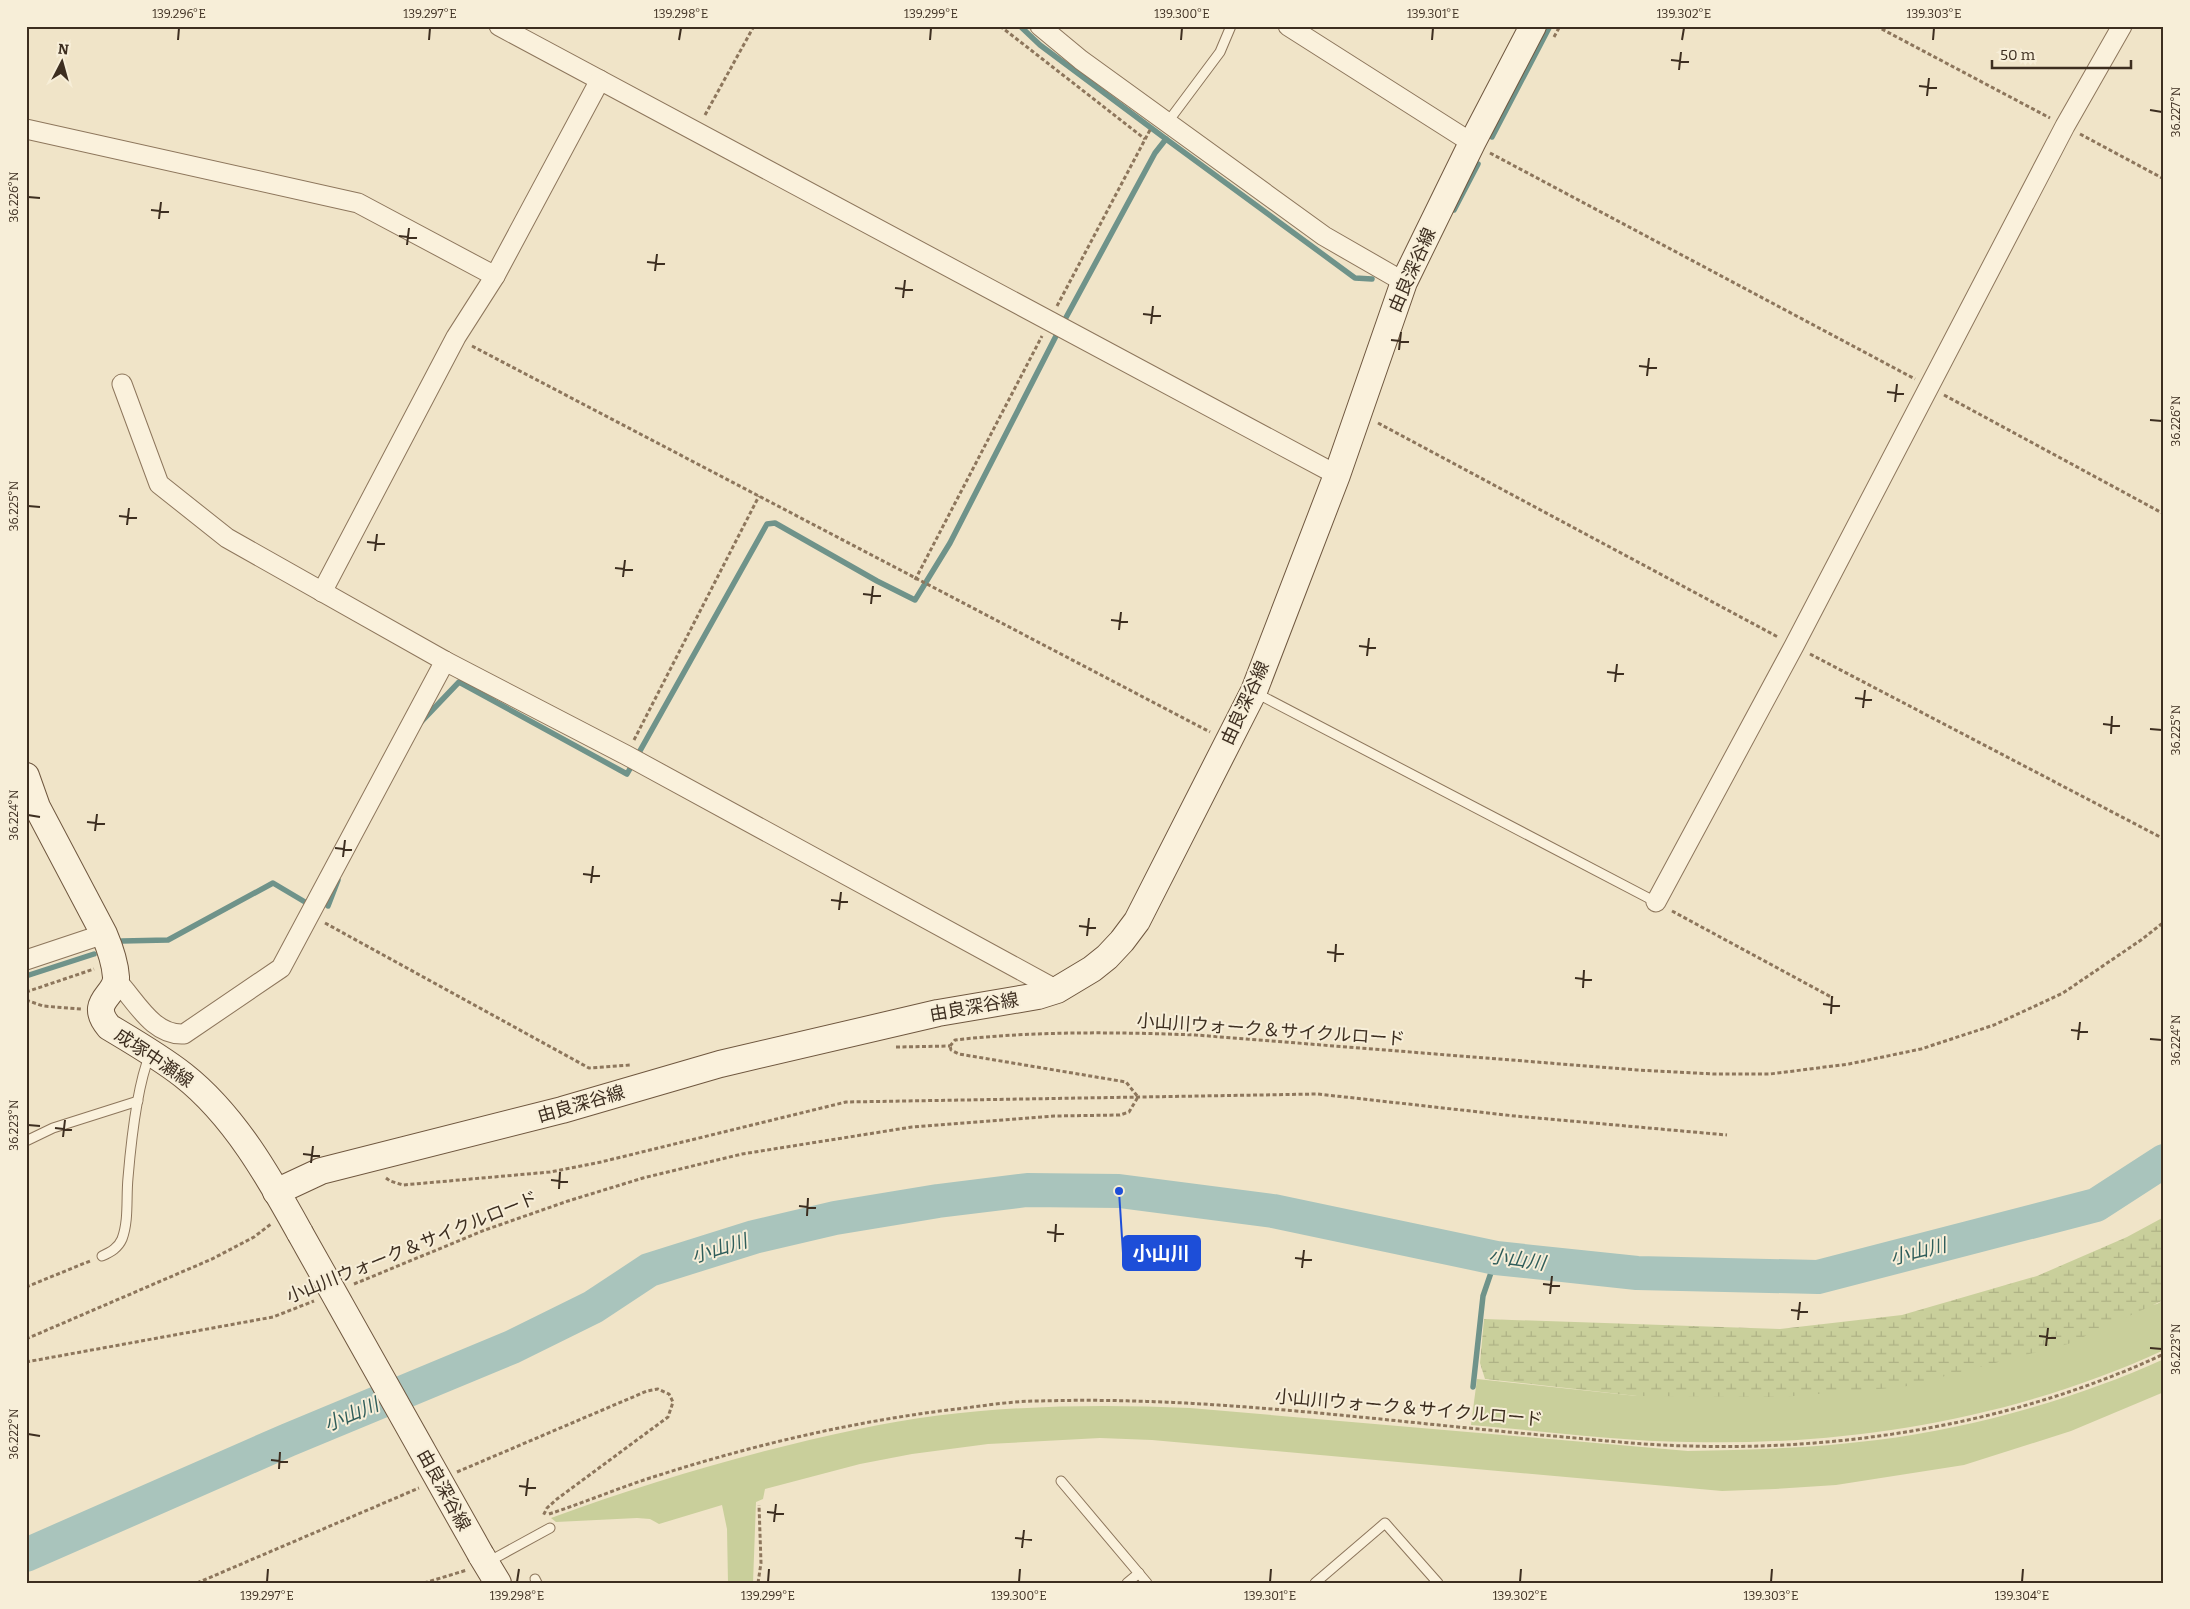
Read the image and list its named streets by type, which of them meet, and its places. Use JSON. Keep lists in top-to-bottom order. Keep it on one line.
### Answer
{"streets":{"main road":["由良深谷線","成塚中瀬線"],"path":["小山川ウォーク＆サイクルロード"]},"crossings":[["由良深谷線","成塚中瀬線"]],"water":["小山川"],"places":["小山川"],"scale_bar":"50 m","north":"top","coordinates":["139.296°E","139.297°E","139.298°E","139.299°E","139.300°E","139.301°E","139.302°E","139.303°E","36.227°N","36.226°N","36.225°N","36.224°N","36.223°N","36.222°N","139.304°E"]}
